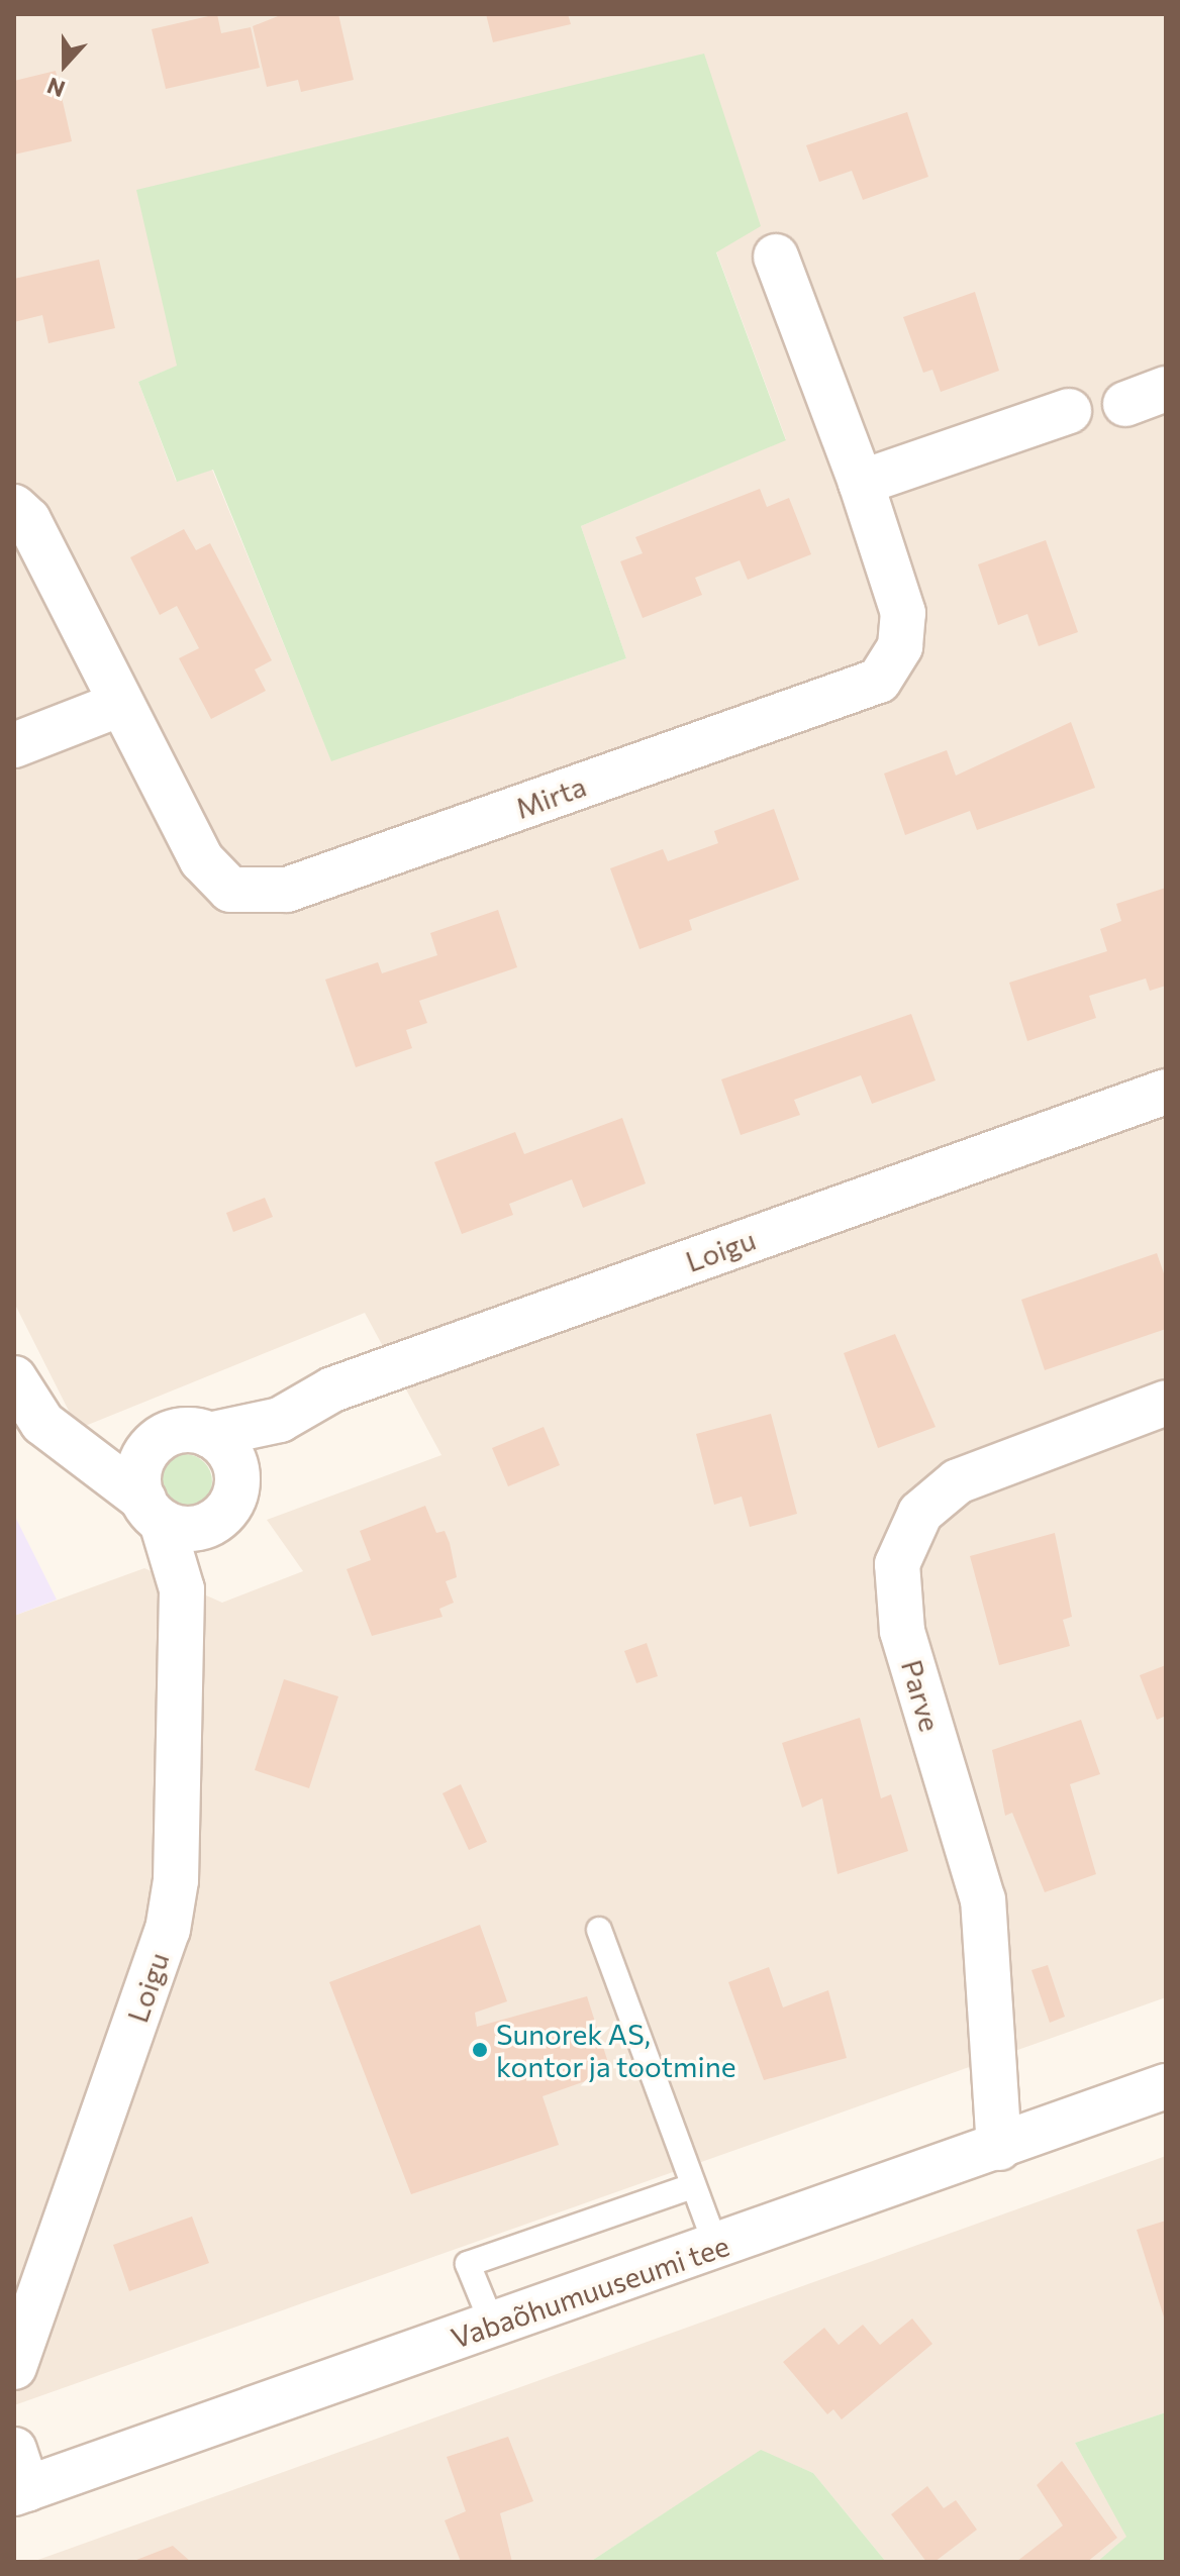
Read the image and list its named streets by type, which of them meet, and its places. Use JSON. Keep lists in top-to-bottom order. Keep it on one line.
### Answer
{"streets":{"street":["Mirta","Loigu","Parve","Vabaõhumuuseumi tee"]},"crossings":[["Parve","Vabaõhumuuseumi tee"]],"places":["Sunorek AS, kontor ja tootmine"],"north":"bottom"}
